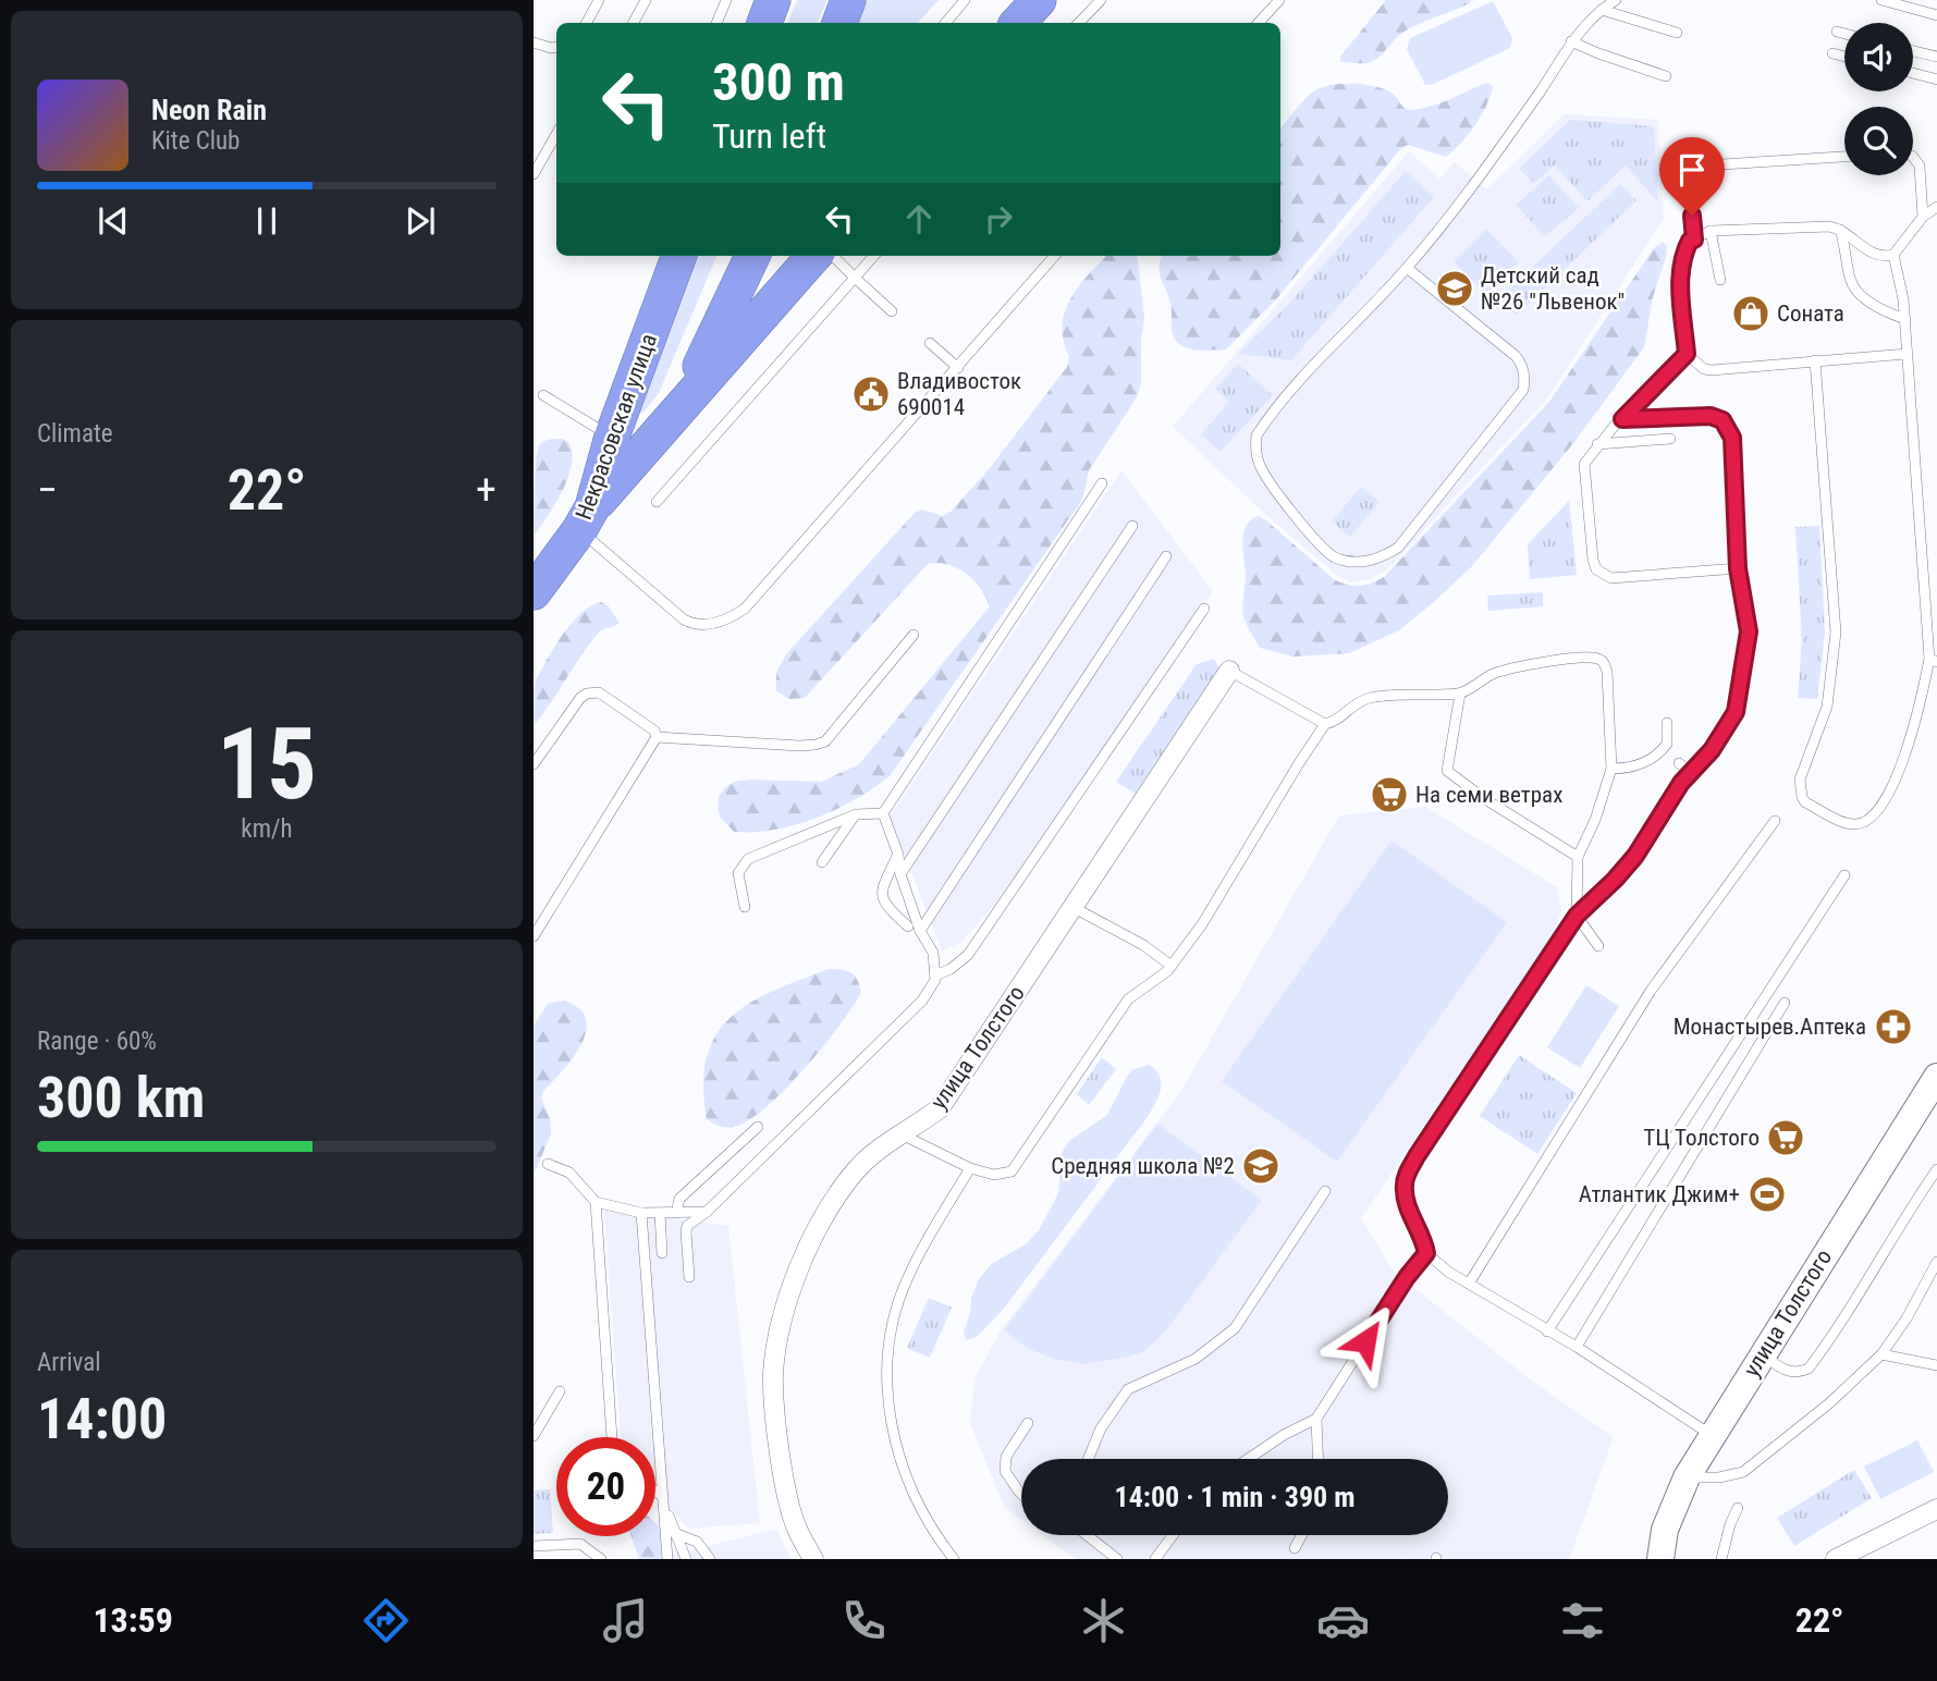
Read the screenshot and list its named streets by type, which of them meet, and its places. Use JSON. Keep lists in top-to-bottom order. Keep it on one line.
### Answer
{"streets":{"highway":["Некрасовская улица"],"main road":["улица Толстого"]},"places":{"school or university":["Детский сад №26 \"Львенок\"","Средняя школа №2"],"shop":["Соната"],"public building":["Владивосток 690014"],"supermarket":["На семи ветрах","ТЦ Толстого"],"pharmacy":["Монастырев.Аптека"],"sports":["Атлантик Джим+"]},"page":{"turn":["300 m","Turn left"],"song":["Neon Rain","Kite Club"],"tile":["Climate",["15","km/h"],["Range · 60%","300 km"],["Arrival","14:00"]],"heat":["−","22°","+"],"limit":"20","trip":"14:00 · 1 min · 390 m","tabs":["13:59","22°"]}}
